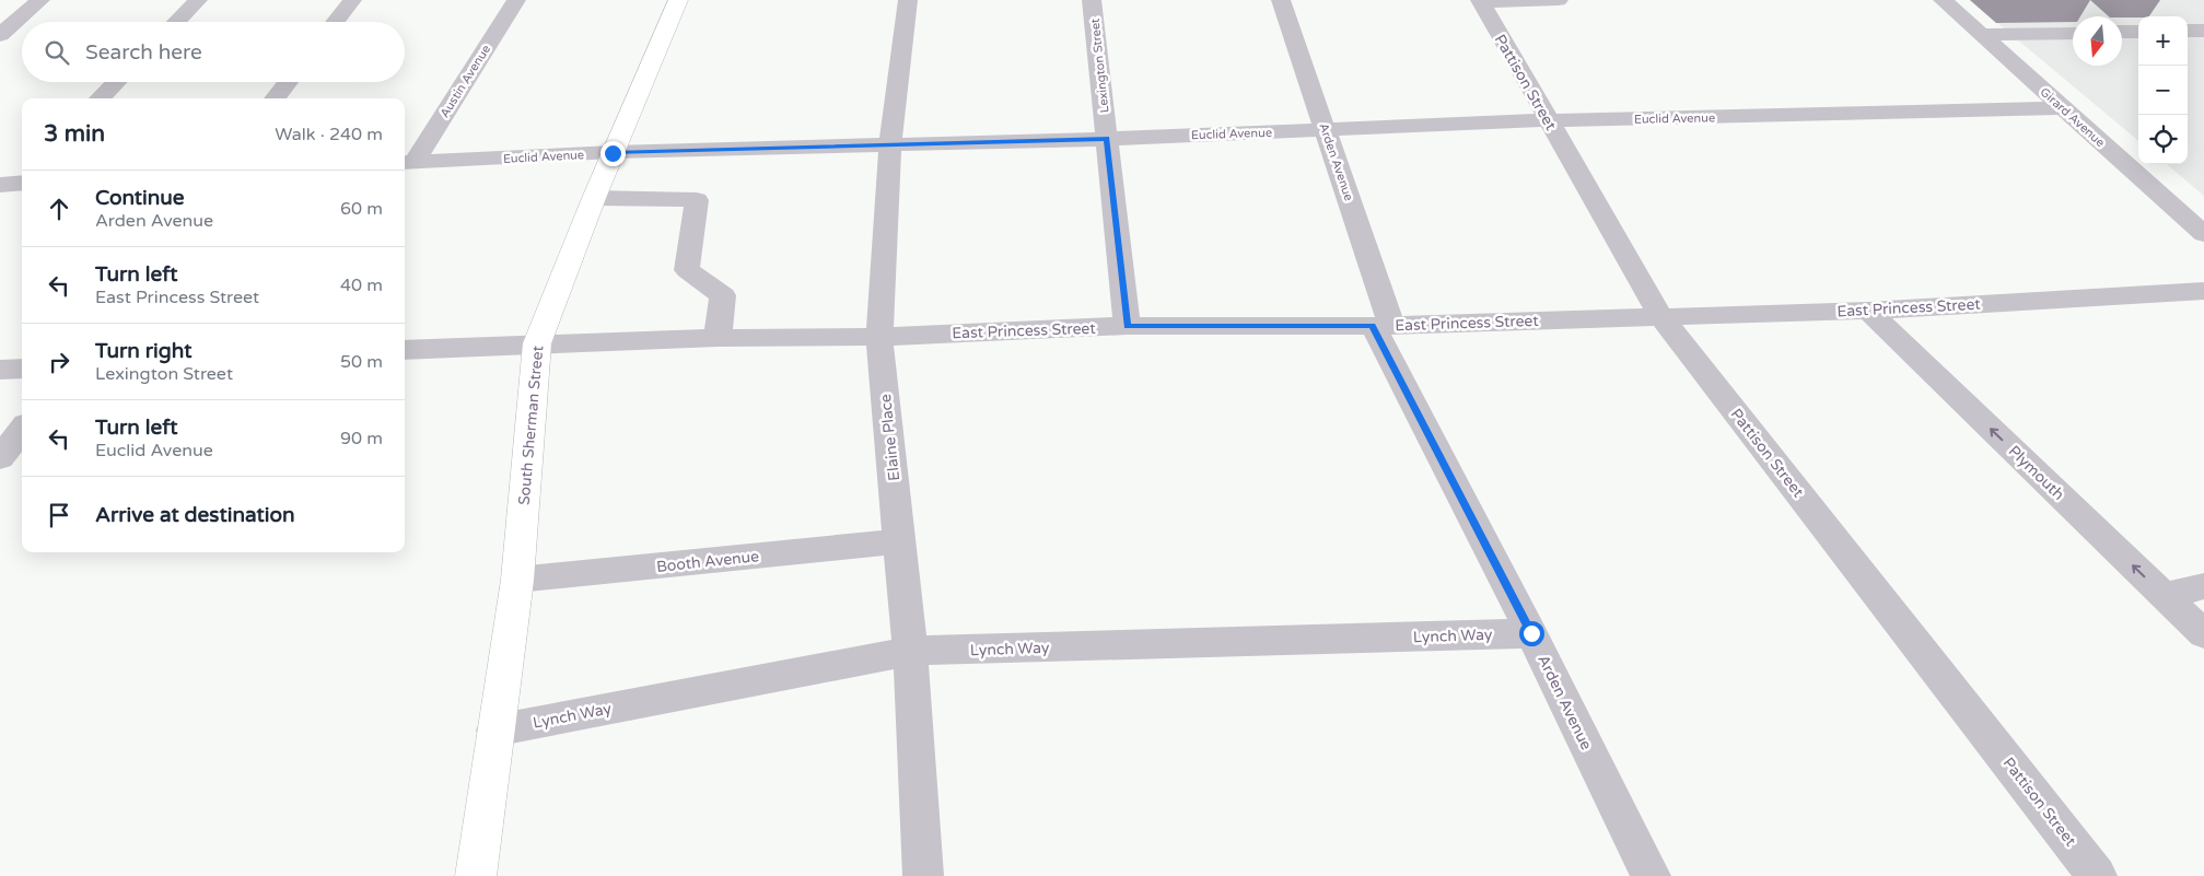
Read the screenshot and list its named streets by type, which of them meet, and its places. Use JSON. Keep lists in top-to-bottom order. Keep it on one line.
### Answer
{"streets":{"main road":["South Sherman Street"],"street":["Lexington Street","Austin Avenue","Pattison Street","Girard Avenue","Euclid Avenue","Arden Avenue","East Princess Street","Elaine Place","Plymouth","Booth Avenue","Lynch Way"]},"crossings":[["Lexington Street","Euclid Avenue"],["Lexington Street","East Princess Street"],["Austin Avenue","Euclid Avenue"],["Pattison Street","Euclid Avenue"],["Pattison Street","East Princess Street"],["Girard Avenue","Euclid Avenue"],["Euclid Avenue","Arden Avenue"],["Euclid Avenue","South Sherman Street"],["Euclid Avenue","Elaine Place"],["Arden Avenue","East Princess Street"],["Arden Avenue","Lynch Way"],["East Princess Street","South Sherman Street"],["East Princess Street","Elaine Place"],["East Princess Street","Plymouth"],["South Sherman Street","Booth Avenue"],["South Sherman Street","Lynch Way"],["Elaine Place","Booth Avenue"],["Elaine Place","Lynch Way"]],"one_way":["Plymouth"],"north":"bottom","page":{"map_buttons":["+","−"],"search":"Search here","heading":["3 min","Walk · 240 m"],"list":[["Continue","Arden Avenue","60 m"],["Turn left","East Princess Street","40 m"],["Turn right","Lexington Street","50 m"],["Turn left","Euclid Avenue","90 m"],"Arrive at destination"]}}
